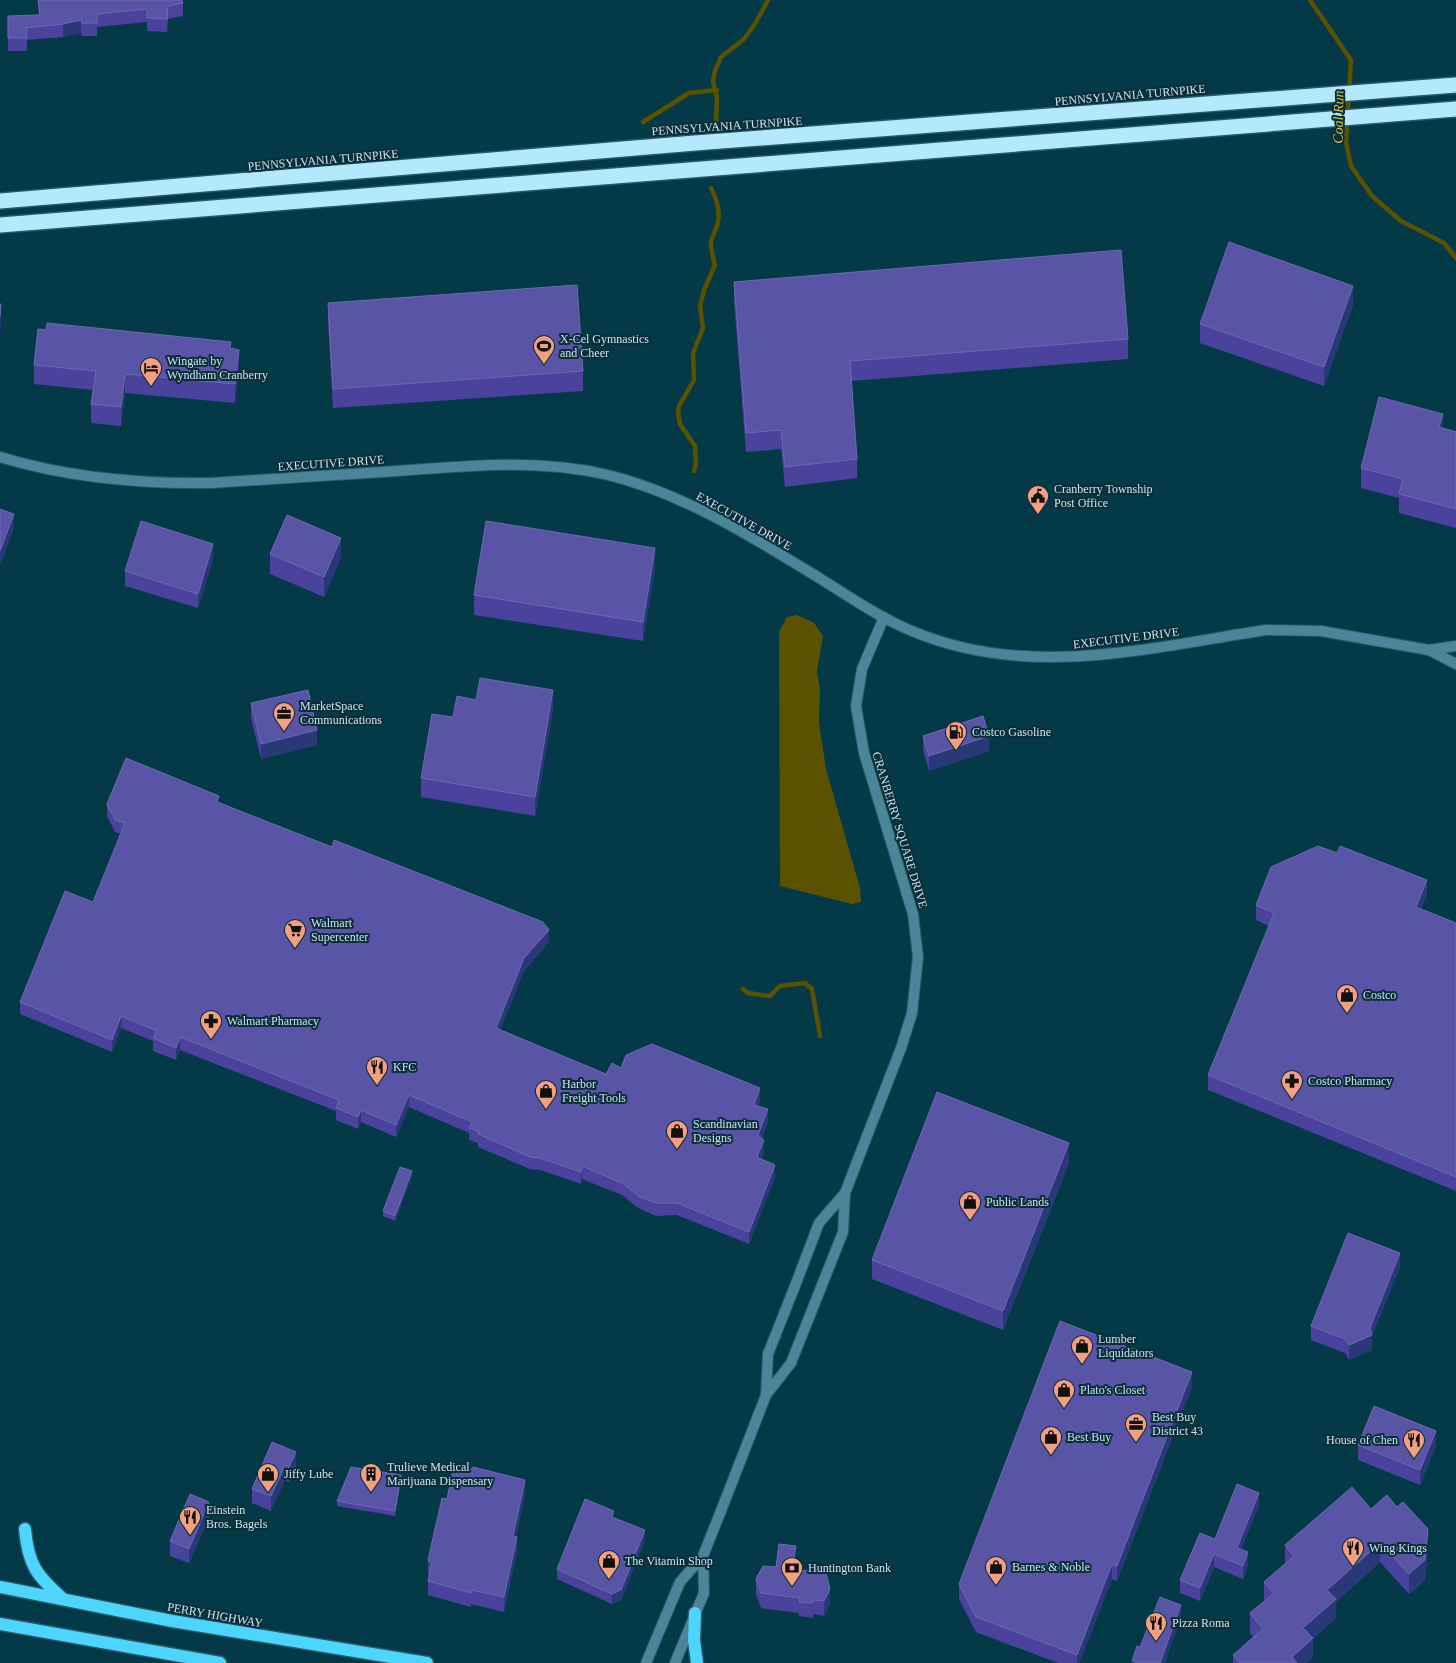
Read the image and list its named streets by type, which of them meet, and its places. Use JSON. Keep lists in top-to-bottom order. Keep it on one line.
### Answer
{"streets":{"highway":["PENNSYLVANIA TURNPIKE"],"main road":["PERRY HIGHWAY"],"street":["EXECUTIVE DRIVE","CRANBERRY SQUARE DRIVE"]},"crossings":[["EXECUTIVE DRIVE","CRANBERRY SQUARE DRIVE"]],"water":["Coal Run"],"places":{"sports":["X-Cel Gymnastics and Cheer"],"hotel":["Wingate by Wyndham Cranberry"],"public building":["Cranberry Township Post Office"],"office":["MarketSpace Communications","Best Buy District 43"],"fuel station":["Costco Gasoline"],"supermarket":["Walmart Supercenter"],"shop":["Costco","Harbor Freight Tools","Scandinavian Designs","Public Lands","Lumber Liquidators","Plato's Closet","Best Buy","Jiffy Lube","The Vitamin Shop","Barnes & Noble"],"pharmacy":["Walmart Pharmacy","Costco Pharmacy"],"restaurant":["KFC","House of Chen","Einstein Bros. Bagels","Wing Kings","Pizza Roma"],"building":["Trulieve Medical Marijuana Dispensary"],"bank":["Huntington Bank"]}}
